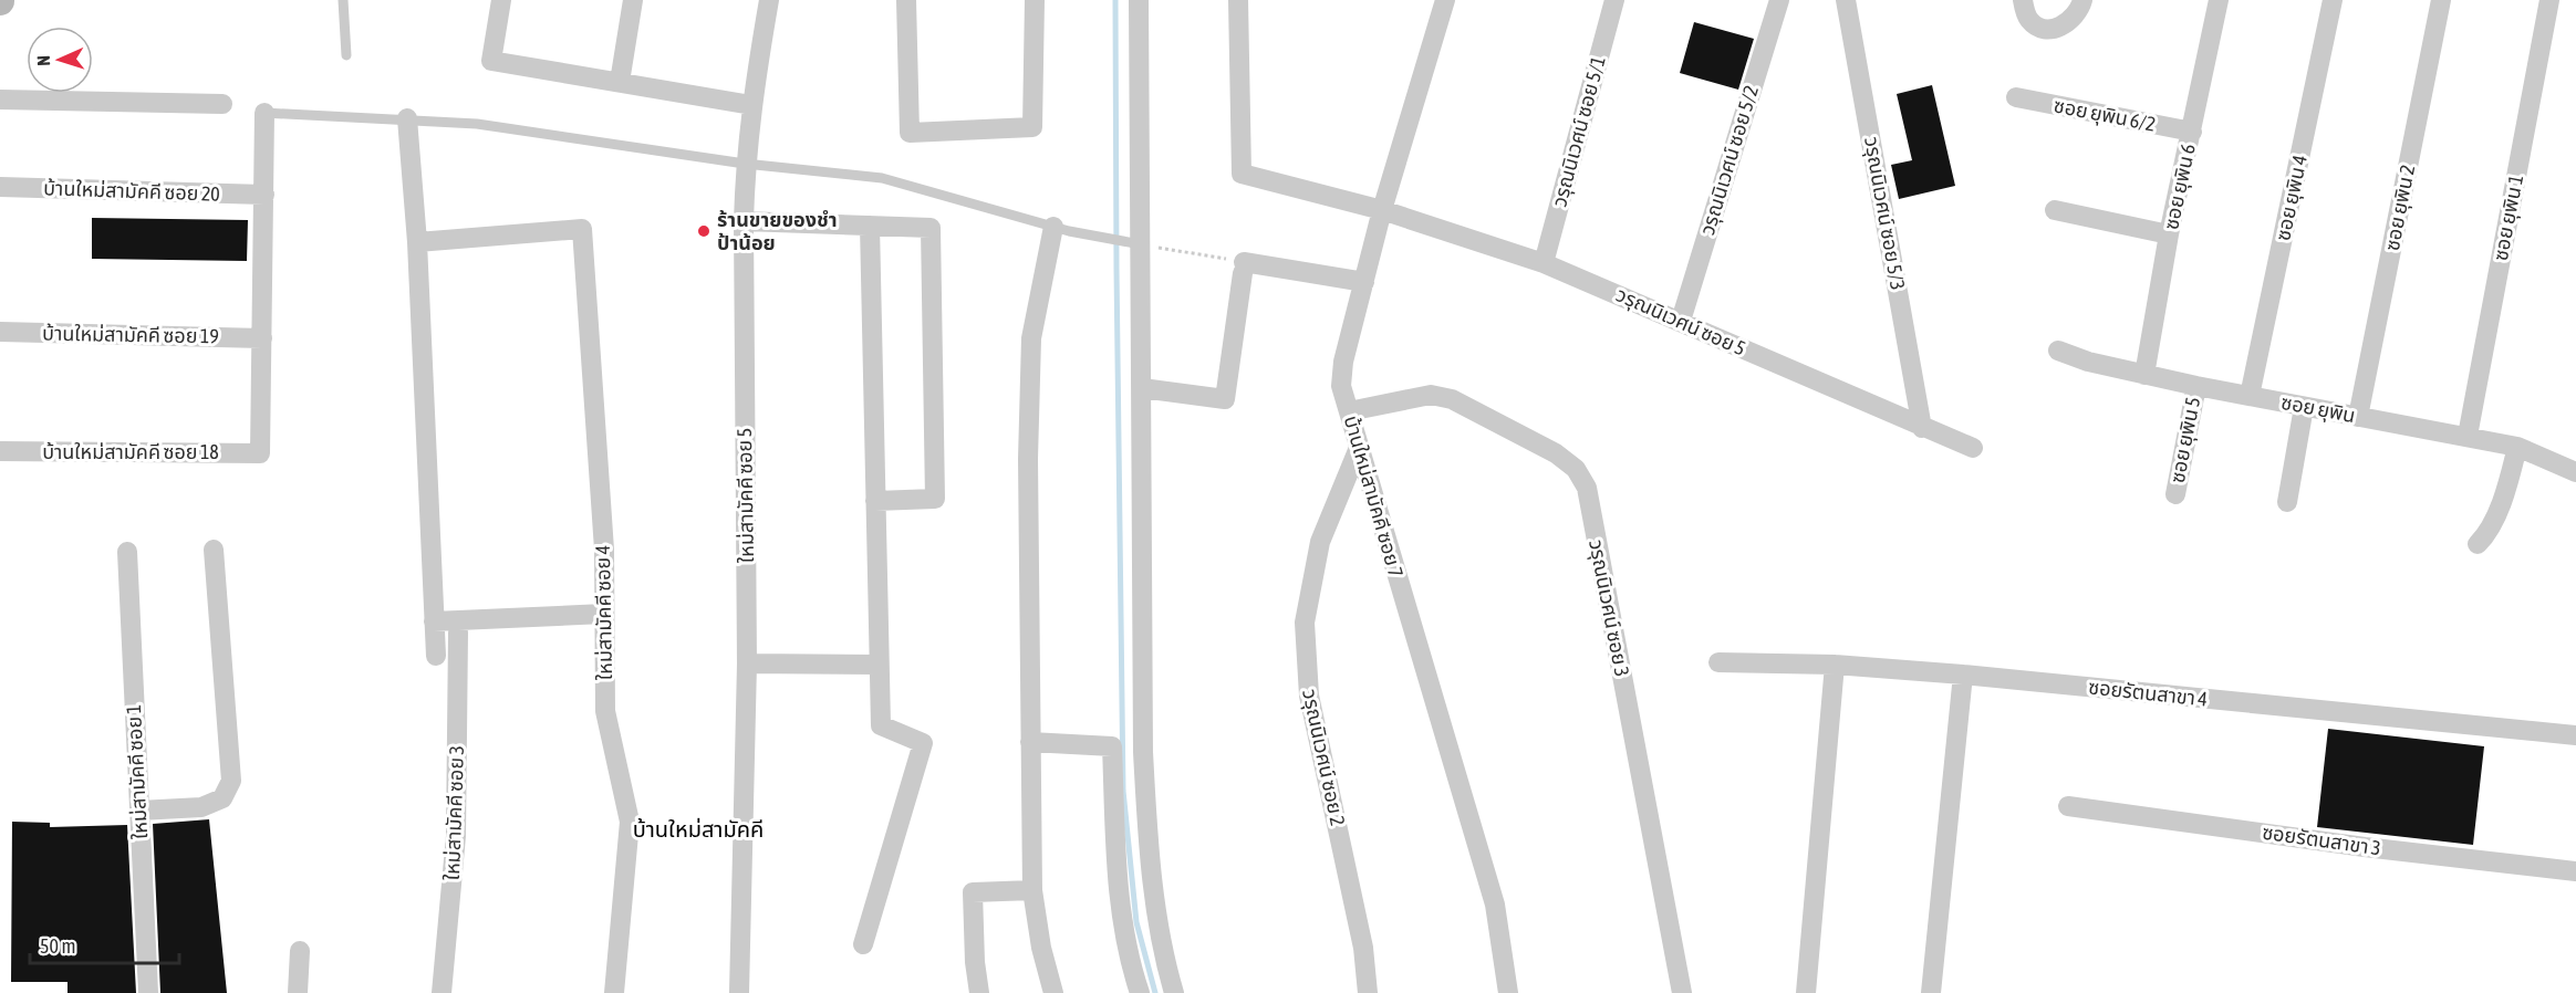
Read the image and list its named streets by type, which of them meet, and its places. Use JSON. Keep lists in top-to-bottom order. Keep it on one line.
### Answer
{"streets":{"street":["ซอย ยุพิน 6/2","วรุณนิเวศน์ ซอย 5/1","วรุณนิเวศน์ ซอย 5/2","ซอย ยุพิน 6","บ้านใหม่สามัคคี ซอย 20","ซอย ยุพิน 4","ซอย ยุพิน 2","วรุณนิเวศน์ ซอย 5/3","ซอย ยุพิน 1","วรุณนิเวศน์ ซอย 5","บ้านใหม่สามัคคี ซอย 19","ซอย ยุพิน","ซอย ยุพิน 5","บ้านใหม่สามัคคี ซอย 18","ใหม่สามัคคี ซอย 5","บ้านใหม่สามัคคี ซอย 7","วรุณนิเวศน์ ซอย 3","ใหม่สามัคคี ซอย 4","ซอยรัตนสาขา 4","วรุณนิเวศน์ ซอย 2","ใหม่สามัคคี ซอย 1","ใหม่สามัคคี ซอย 3","ซอยรัตนสาขา 3"]},"crossings":[["ซอย ยุพิน 6/2","ซอย ยุพิน 6"],["วรุณนิเวศน์ ซอย 5/1","วรุณนิเวศน์ ซอย 5"],["วรุณนิเวศน์ ซอย 5/2","วรุณนิเวศน์ ซอย 5"],["ซอย ยุพิน 6","ซอย ยุพิน"],["ซอย ยุพิน 4","ซอย ยุพิน"],["ซอย ยุพิน 2","ซอย ยุพิน"],["วรุณนิเวศน์ ซอย 5/3","วรุณนิเวศน์ ซอย 5"],["ซอย ยุพิน 1","ซอย ยุพิน"],["วรุณนิเวศน์ ซอย 5","บ้านใหม่สามัคคี ซอย 7"],["บ้านใหม่สามัคคี ซอย 19","บ้านใหม่สามัคคี ซอย 18"],["ซอย ยุพิน","ซอย ยุพิน 5"],["บ้านใหม่สามัคคี ซอย 7","วรุณนิเวศน์ ซอย 3"],["บ้านใหม่สามัคคี ซอย 7","วรุณนิเวศน์ ซอย 2"]],"districts":["บ้านใหม่สามัคคี"],"places":["ร้านขายของชำ ป้าน้อย"],"scale_bar":"50 m","north":"left"}
